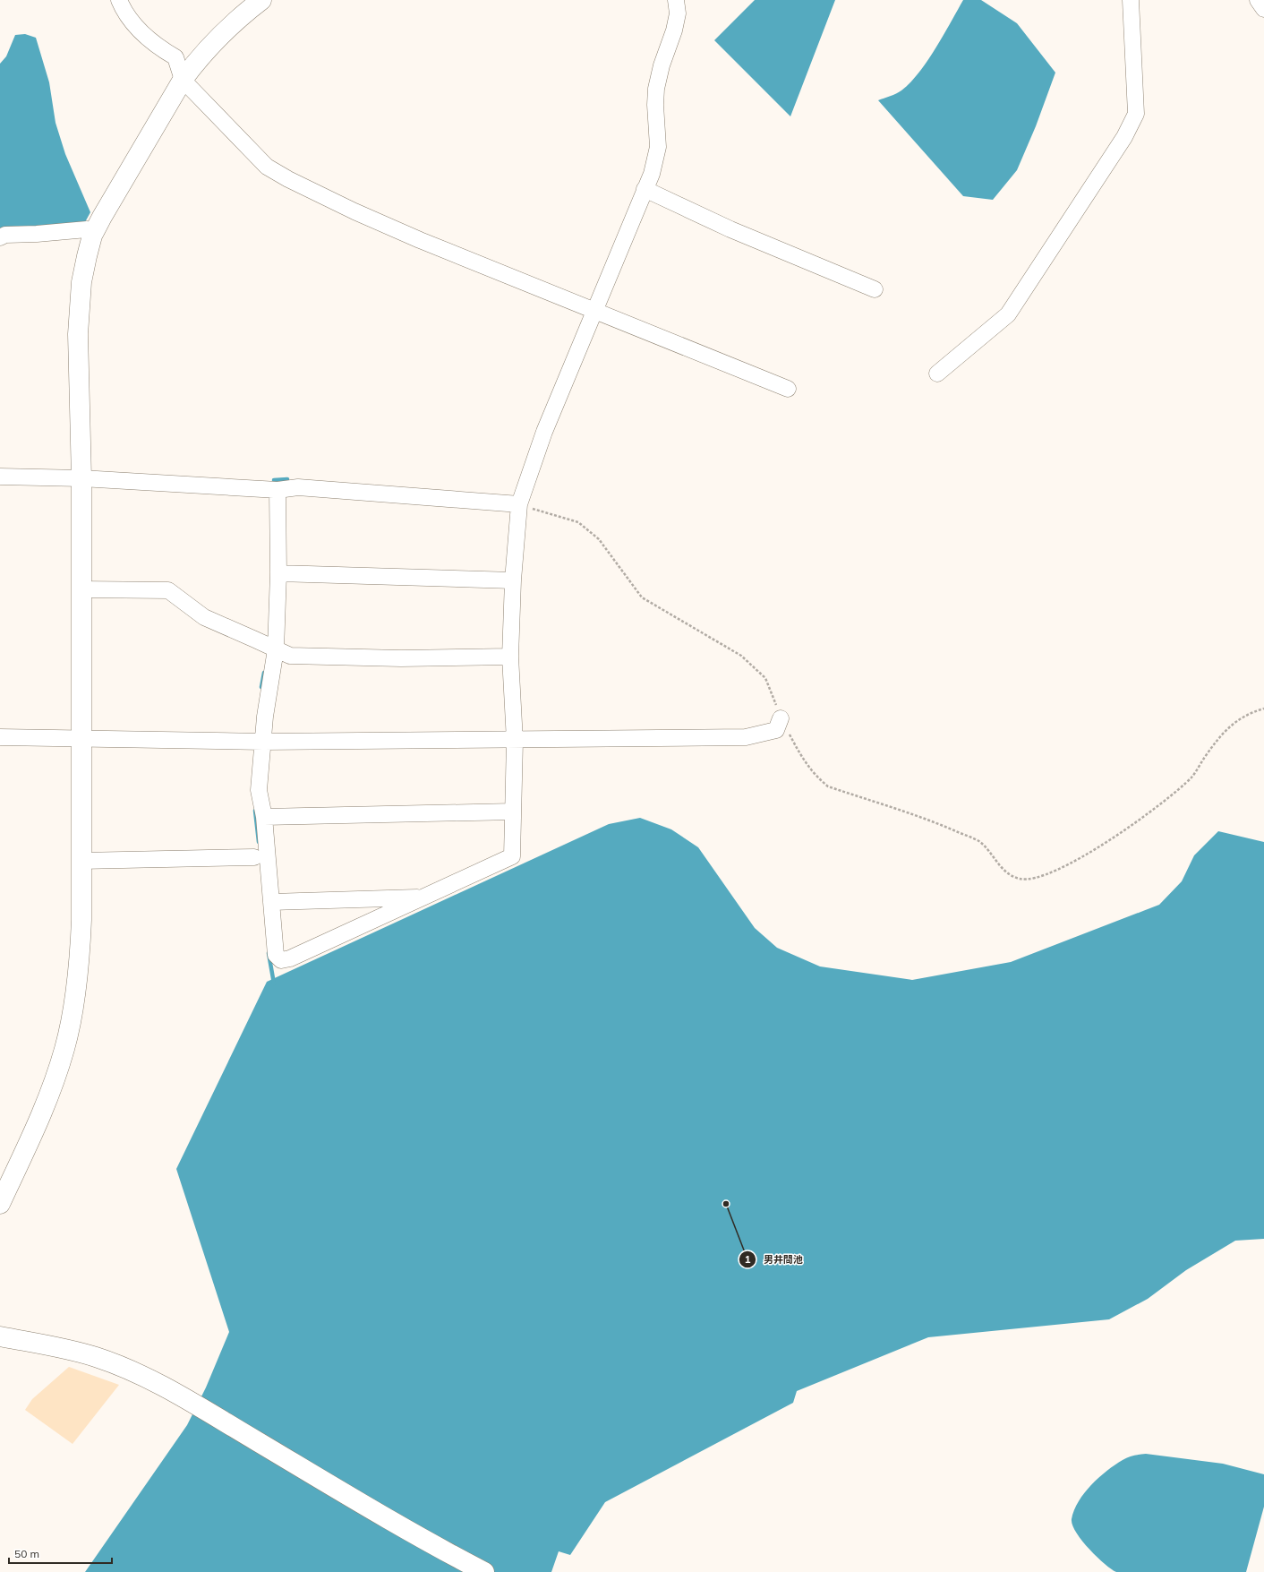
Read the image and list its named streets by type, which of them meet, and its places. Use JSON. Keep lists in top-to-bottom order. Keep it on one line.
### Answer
{"places":["男井間池"],"scale_bar":"50 m"}
